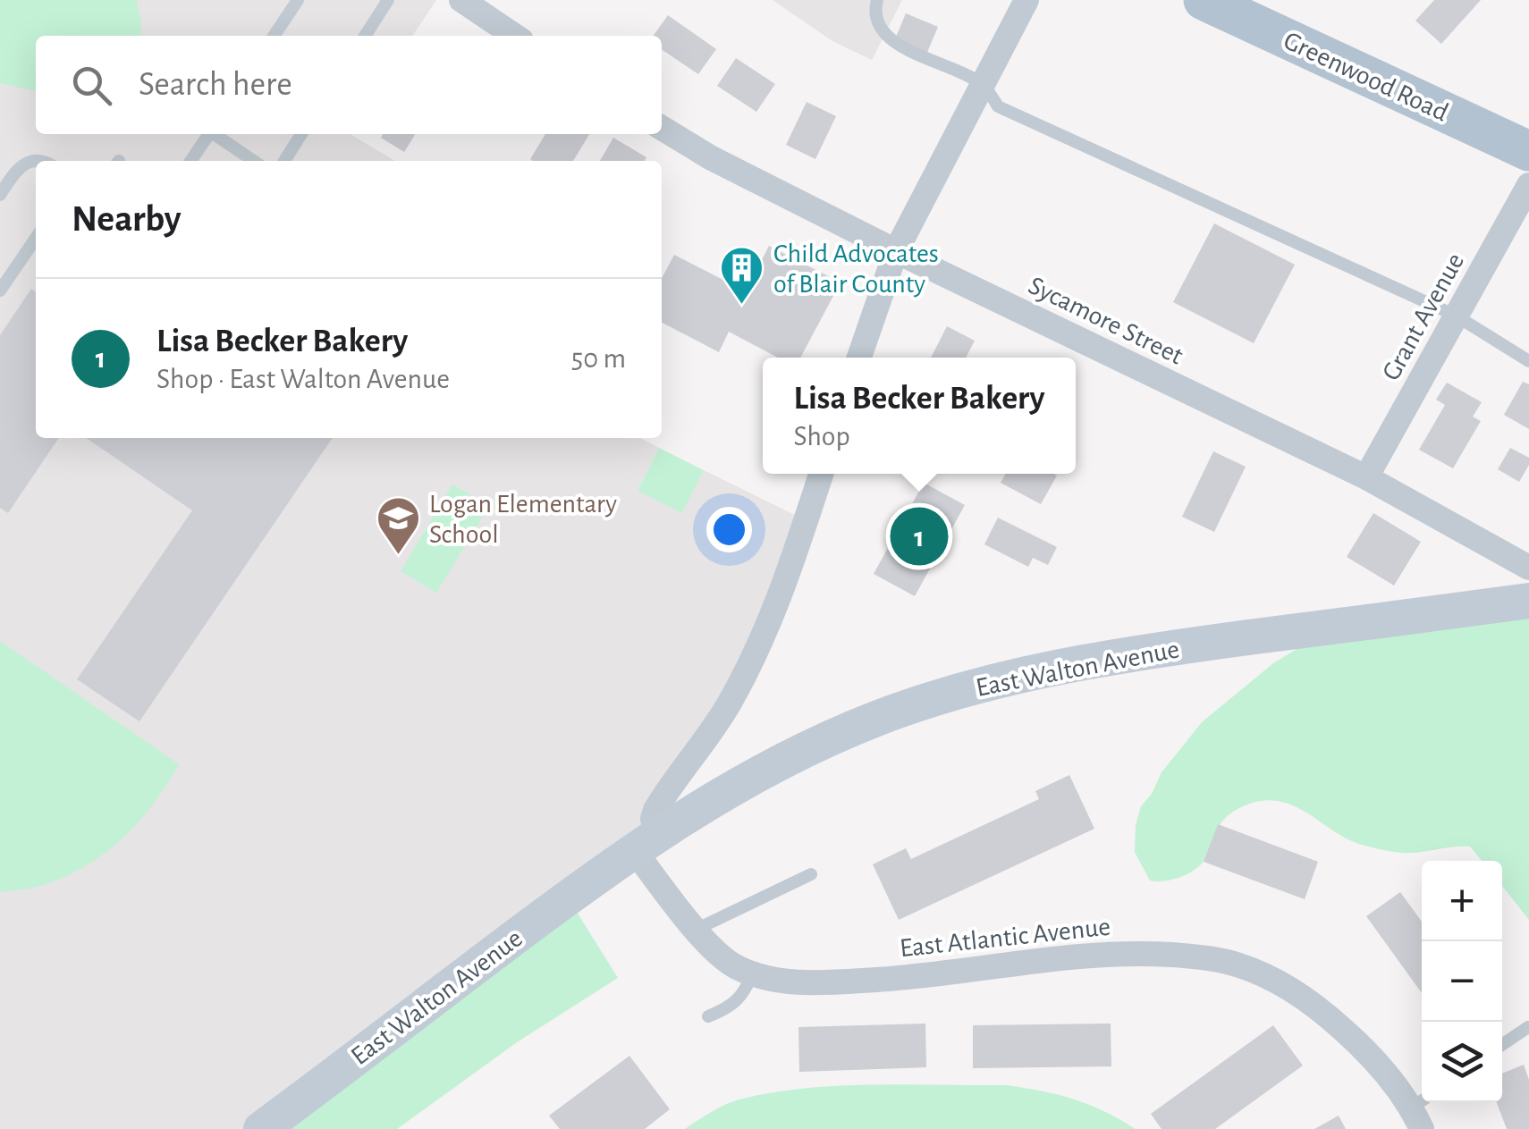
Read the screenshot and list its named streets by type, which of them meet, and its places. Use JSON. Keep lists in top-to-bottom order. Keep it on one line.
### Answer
{"streets":{"main road":["Greenwood Road","East Walton Avenue"],"street":["Grant Avenue","Sycamore Street","East Atlantic Avenue"]},"crossings":[["Grant Avenue","Sycamore Street"],["East Walton Avenue","East Atlantic Avenue"]],"places":{"building":["Child Advocates of Blair County"],"school or university":["Logan Elementary School"]},"page":{"search":"Search here","heading":"Nearby","list":[{"mark":"1","name":"Lisa Becker Bakery","note":"Shop · East Walton Avenue","value":"50 m"}],"popup":["Lisa Becker Bakery","Shop"],"pins":"1","map_buttons":["+","−"]}}
